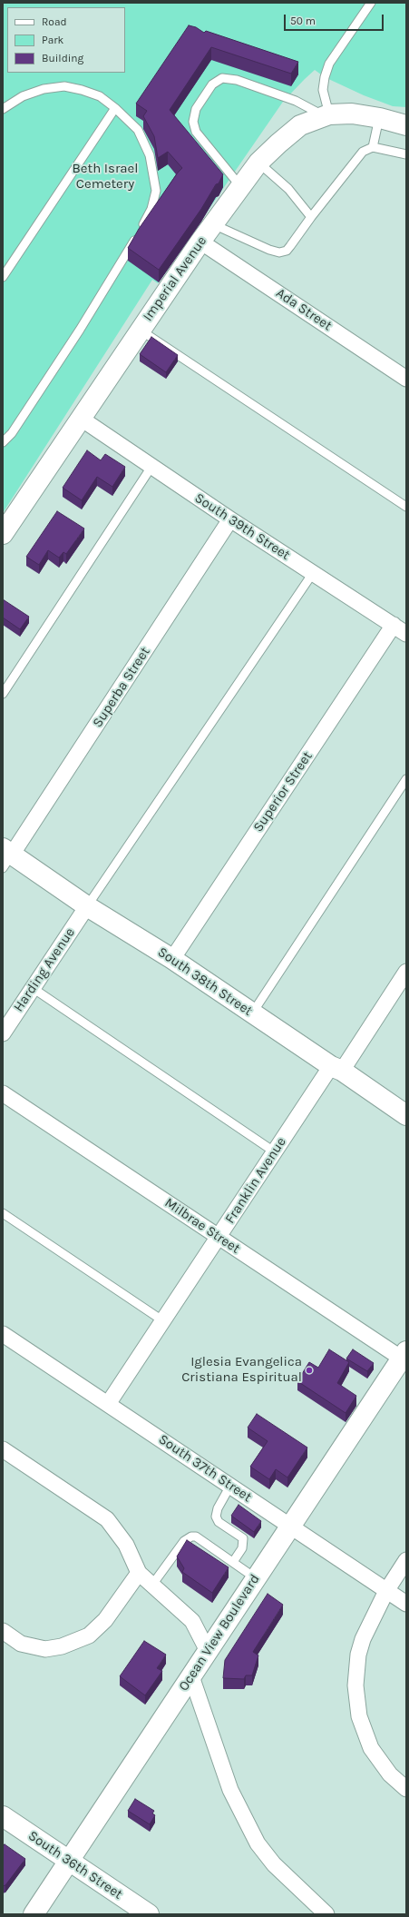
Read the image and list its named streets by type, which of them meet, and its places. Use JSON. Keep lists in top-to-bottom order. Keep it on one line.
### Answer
{"streets":{"main road":["Imperial Avenue","South 38th Street","Ocean View Boulevard","South 36th Street"],"street":["Ada Street","South 39th Street","Superba Street","Superior Street","Harding Avenue","Franklin Avenue","Milbrae Street","South 37th Street"]},"crossings":[["Imperial Avenue","Ada Street"],["Imperial Avenue","South 39th Street"],["South 39th Street","Superba Street"],["South 39th Street","Superior Street"],["Superba Street","South 38th Street"],["Superior Street","South 38th Street"],["Harding Avenue","South 38th Street"],["South 38th Street","Franklin Avenue"],["Franklin Avenue","Milbrae Street"],["Franklin Avenue","South 37th Street"],["Milbrae Street","Ocean View Boulevard"],["South 37th Street","Ocean View Boulevard"],["Ocean View Boulevard","South 36th Street"]],"parks":["Beth Israel Cemetery"],"places":["Iglesia Evangelica Cristiana Espiritual"],"legend":["Road","Park","Building"],"scale_bar":"50 m"}
